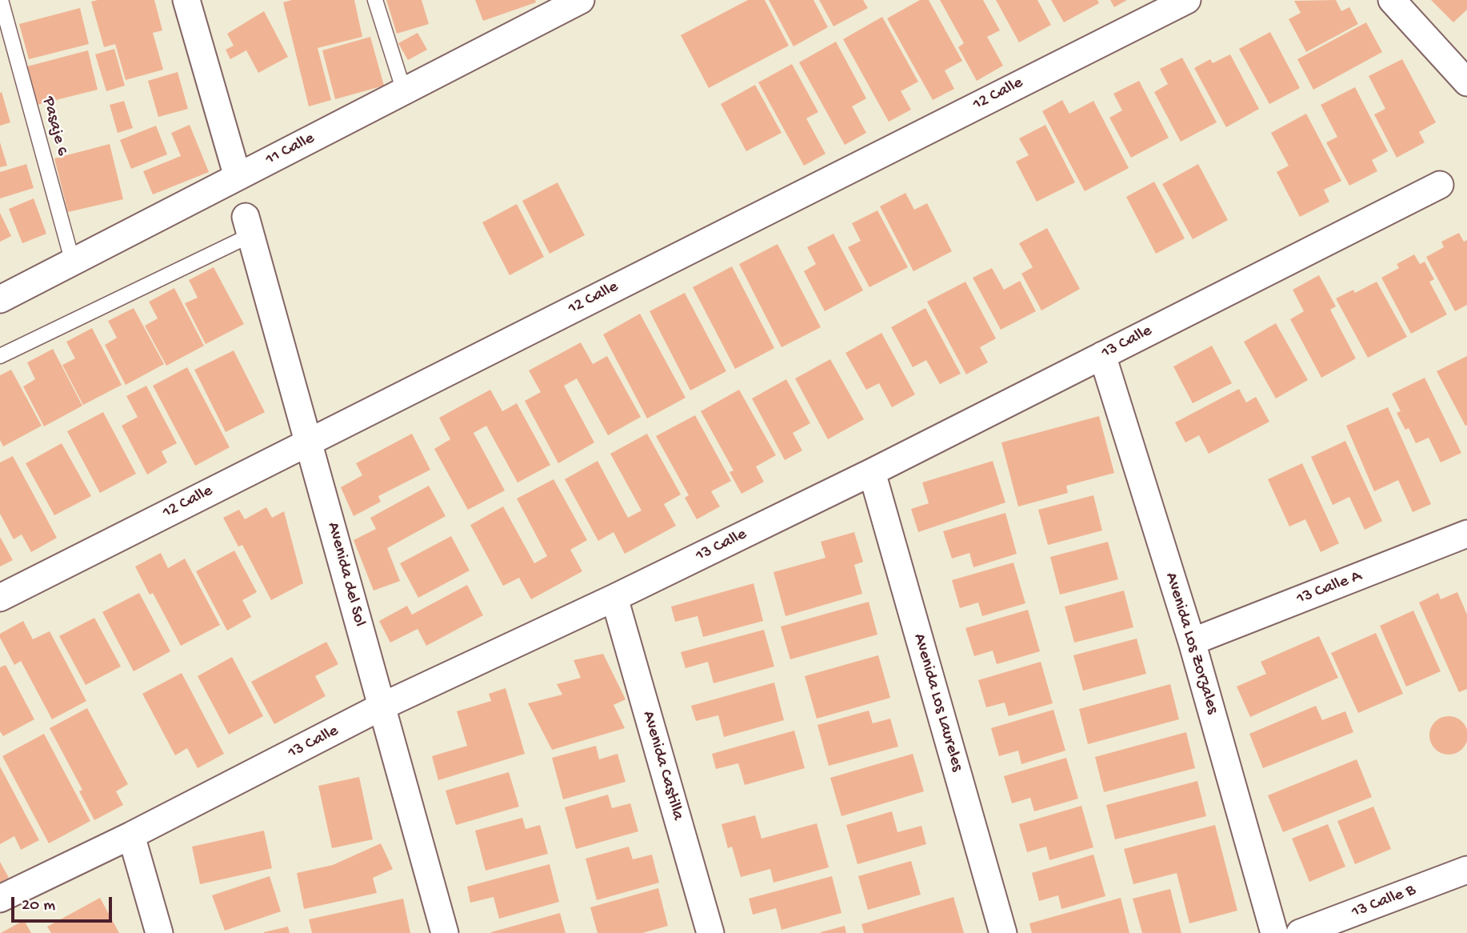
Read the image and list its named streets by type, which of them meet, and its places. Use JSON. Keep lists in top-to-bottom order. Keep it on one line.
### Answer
{"streets":{"street":["12 Calle","11 Calle","13 Calle","Avenida del Sol","13 Calle A","Avenida Los Zorzales","Avenida Los Laureles","Avenida Castilla","13 Calle B"],"lane":["Pasaje 6"]},"crossings":[["12 Calle","Avenida del Sol"],["Pasaje 6","11 Calle"],["13 Calle","Avenida del Sol"],["13 Calle","Avenida Los Zorzales"],["13 Calle","Avenida Los Laureles"],["13 Calle","Avenida Castilla"],["13 Calle A","Avenida Los Zorzales"]],"scale_bar":"20 m"}
